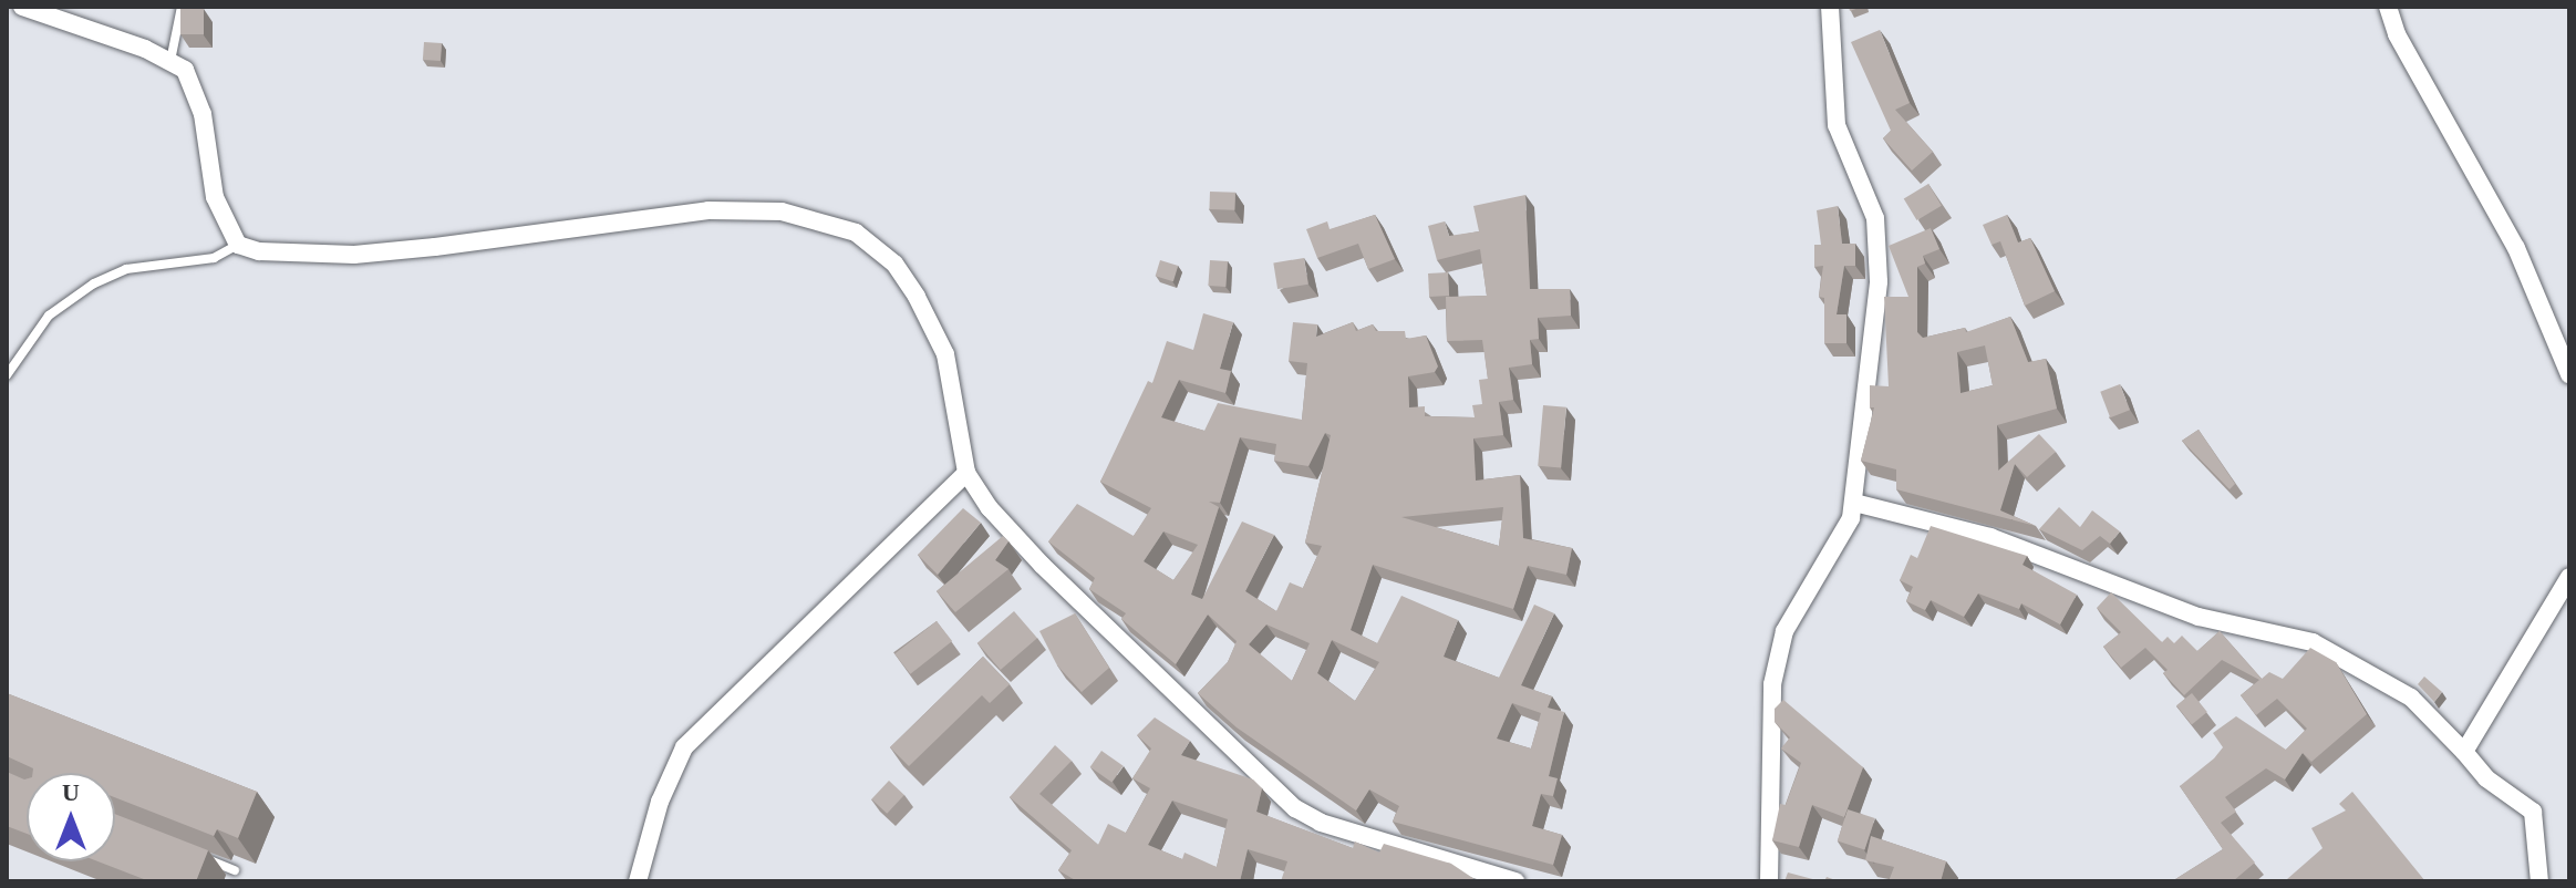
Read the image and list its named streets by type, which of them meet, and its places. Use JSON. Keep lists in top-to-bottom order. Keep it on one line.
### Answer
{"north":"top"}
